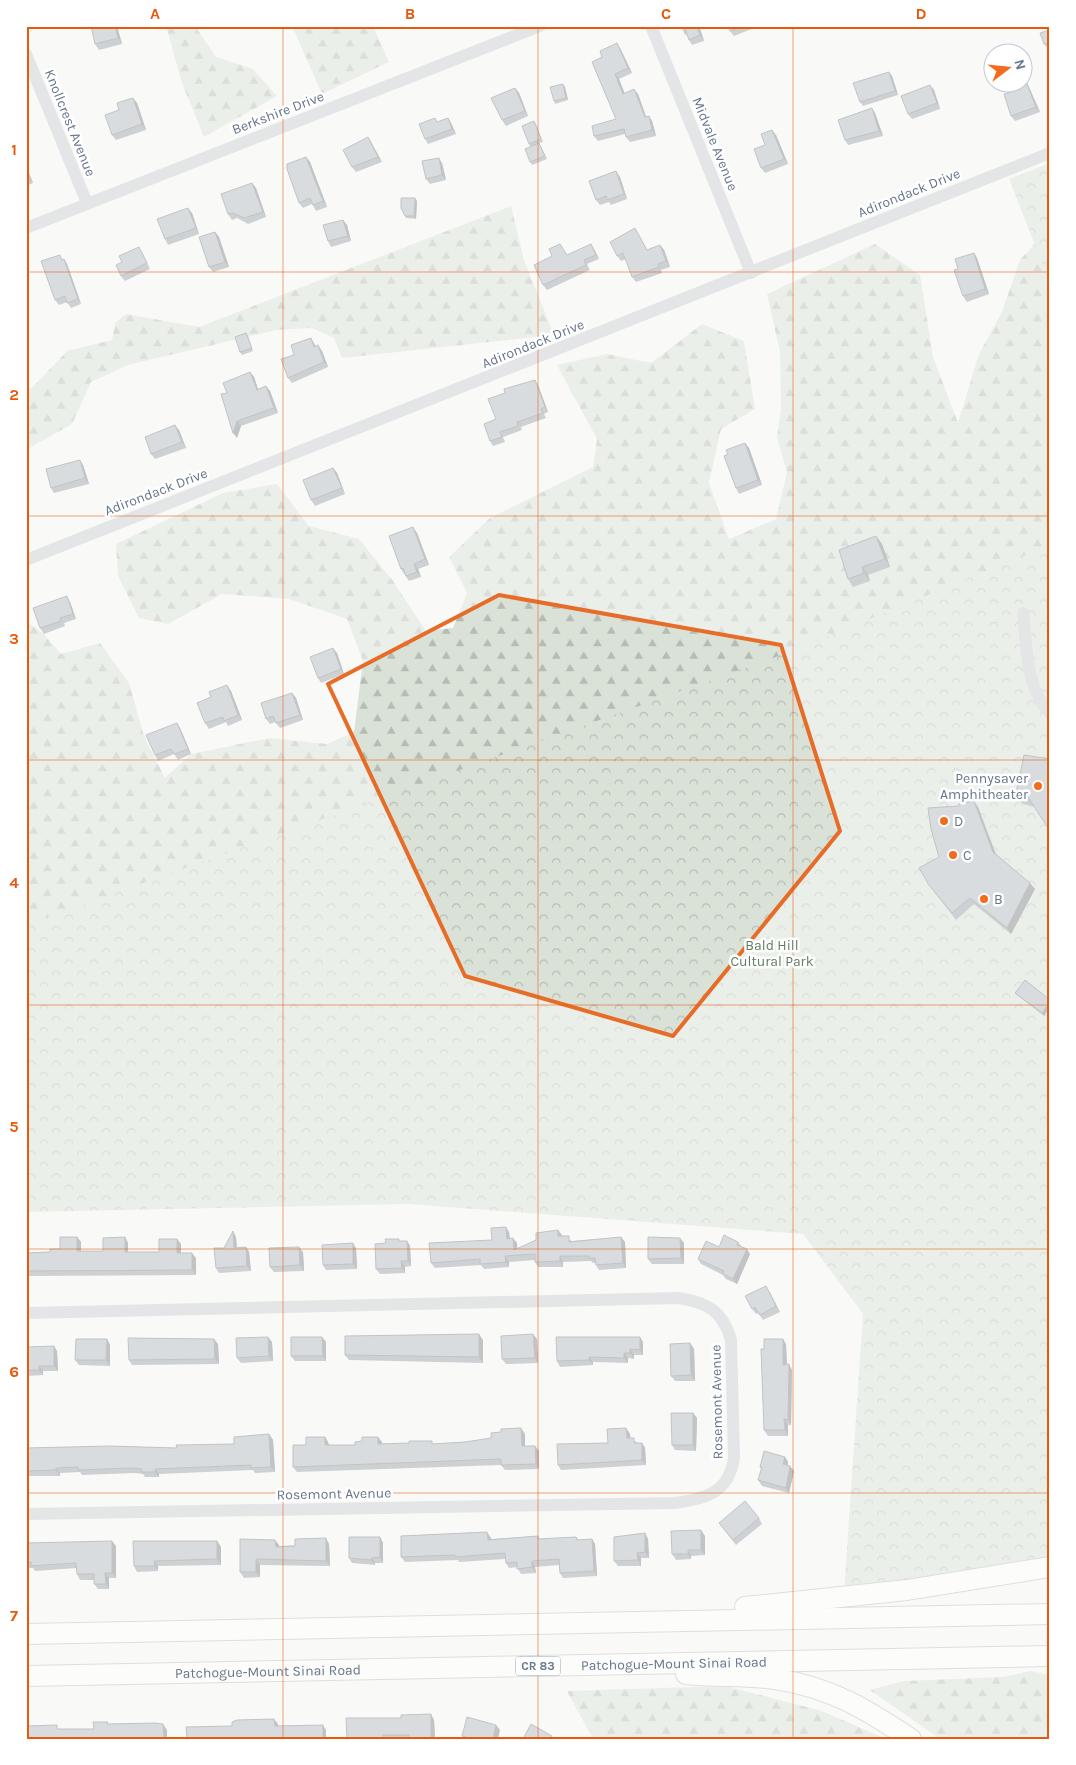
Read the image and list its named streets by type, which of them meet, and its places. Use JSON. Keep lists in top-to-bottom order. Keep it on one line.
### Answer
{"streets":{"highway":["Patchogue-Mount Sinai Road","CR 83"],"street":["Berkshire Drive","Knollcrest Avenue","Midvale Avenue","Adirondack Drive","Rosemont Avenue"]},"crossings":[["Berkshire Drive","Knollcrest Avenue"],["Midvale Avenue","Adirondack Drive"]],"parks":["Bald Hill Cultural Park"],"places":["Pennysaver Amphitheater","D","C","B"],"north":"right","grid":{"columns":["A","B","C","D"],"rows":["1","2","3","4","5","6","7"]}}
